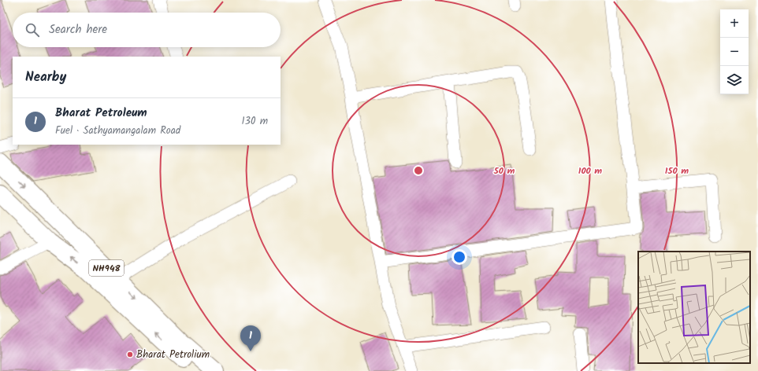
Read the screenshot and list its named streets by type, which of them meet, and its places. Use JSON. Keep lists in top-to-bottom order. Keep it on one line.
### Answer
{"streets":{"highway":["NH948"]},"places":["Bharat Petrolium"],"page":{"map_buttons":["+","−"],"search":"Search here","heading":"Nearby","list":[{"mark":"1","name":"Bharat Petroleum","note":"Fuel · Sathyamangalam Road","value":"130 m"}],"pins":"1"},"rings":["50 m","100 m","150 m"]}
